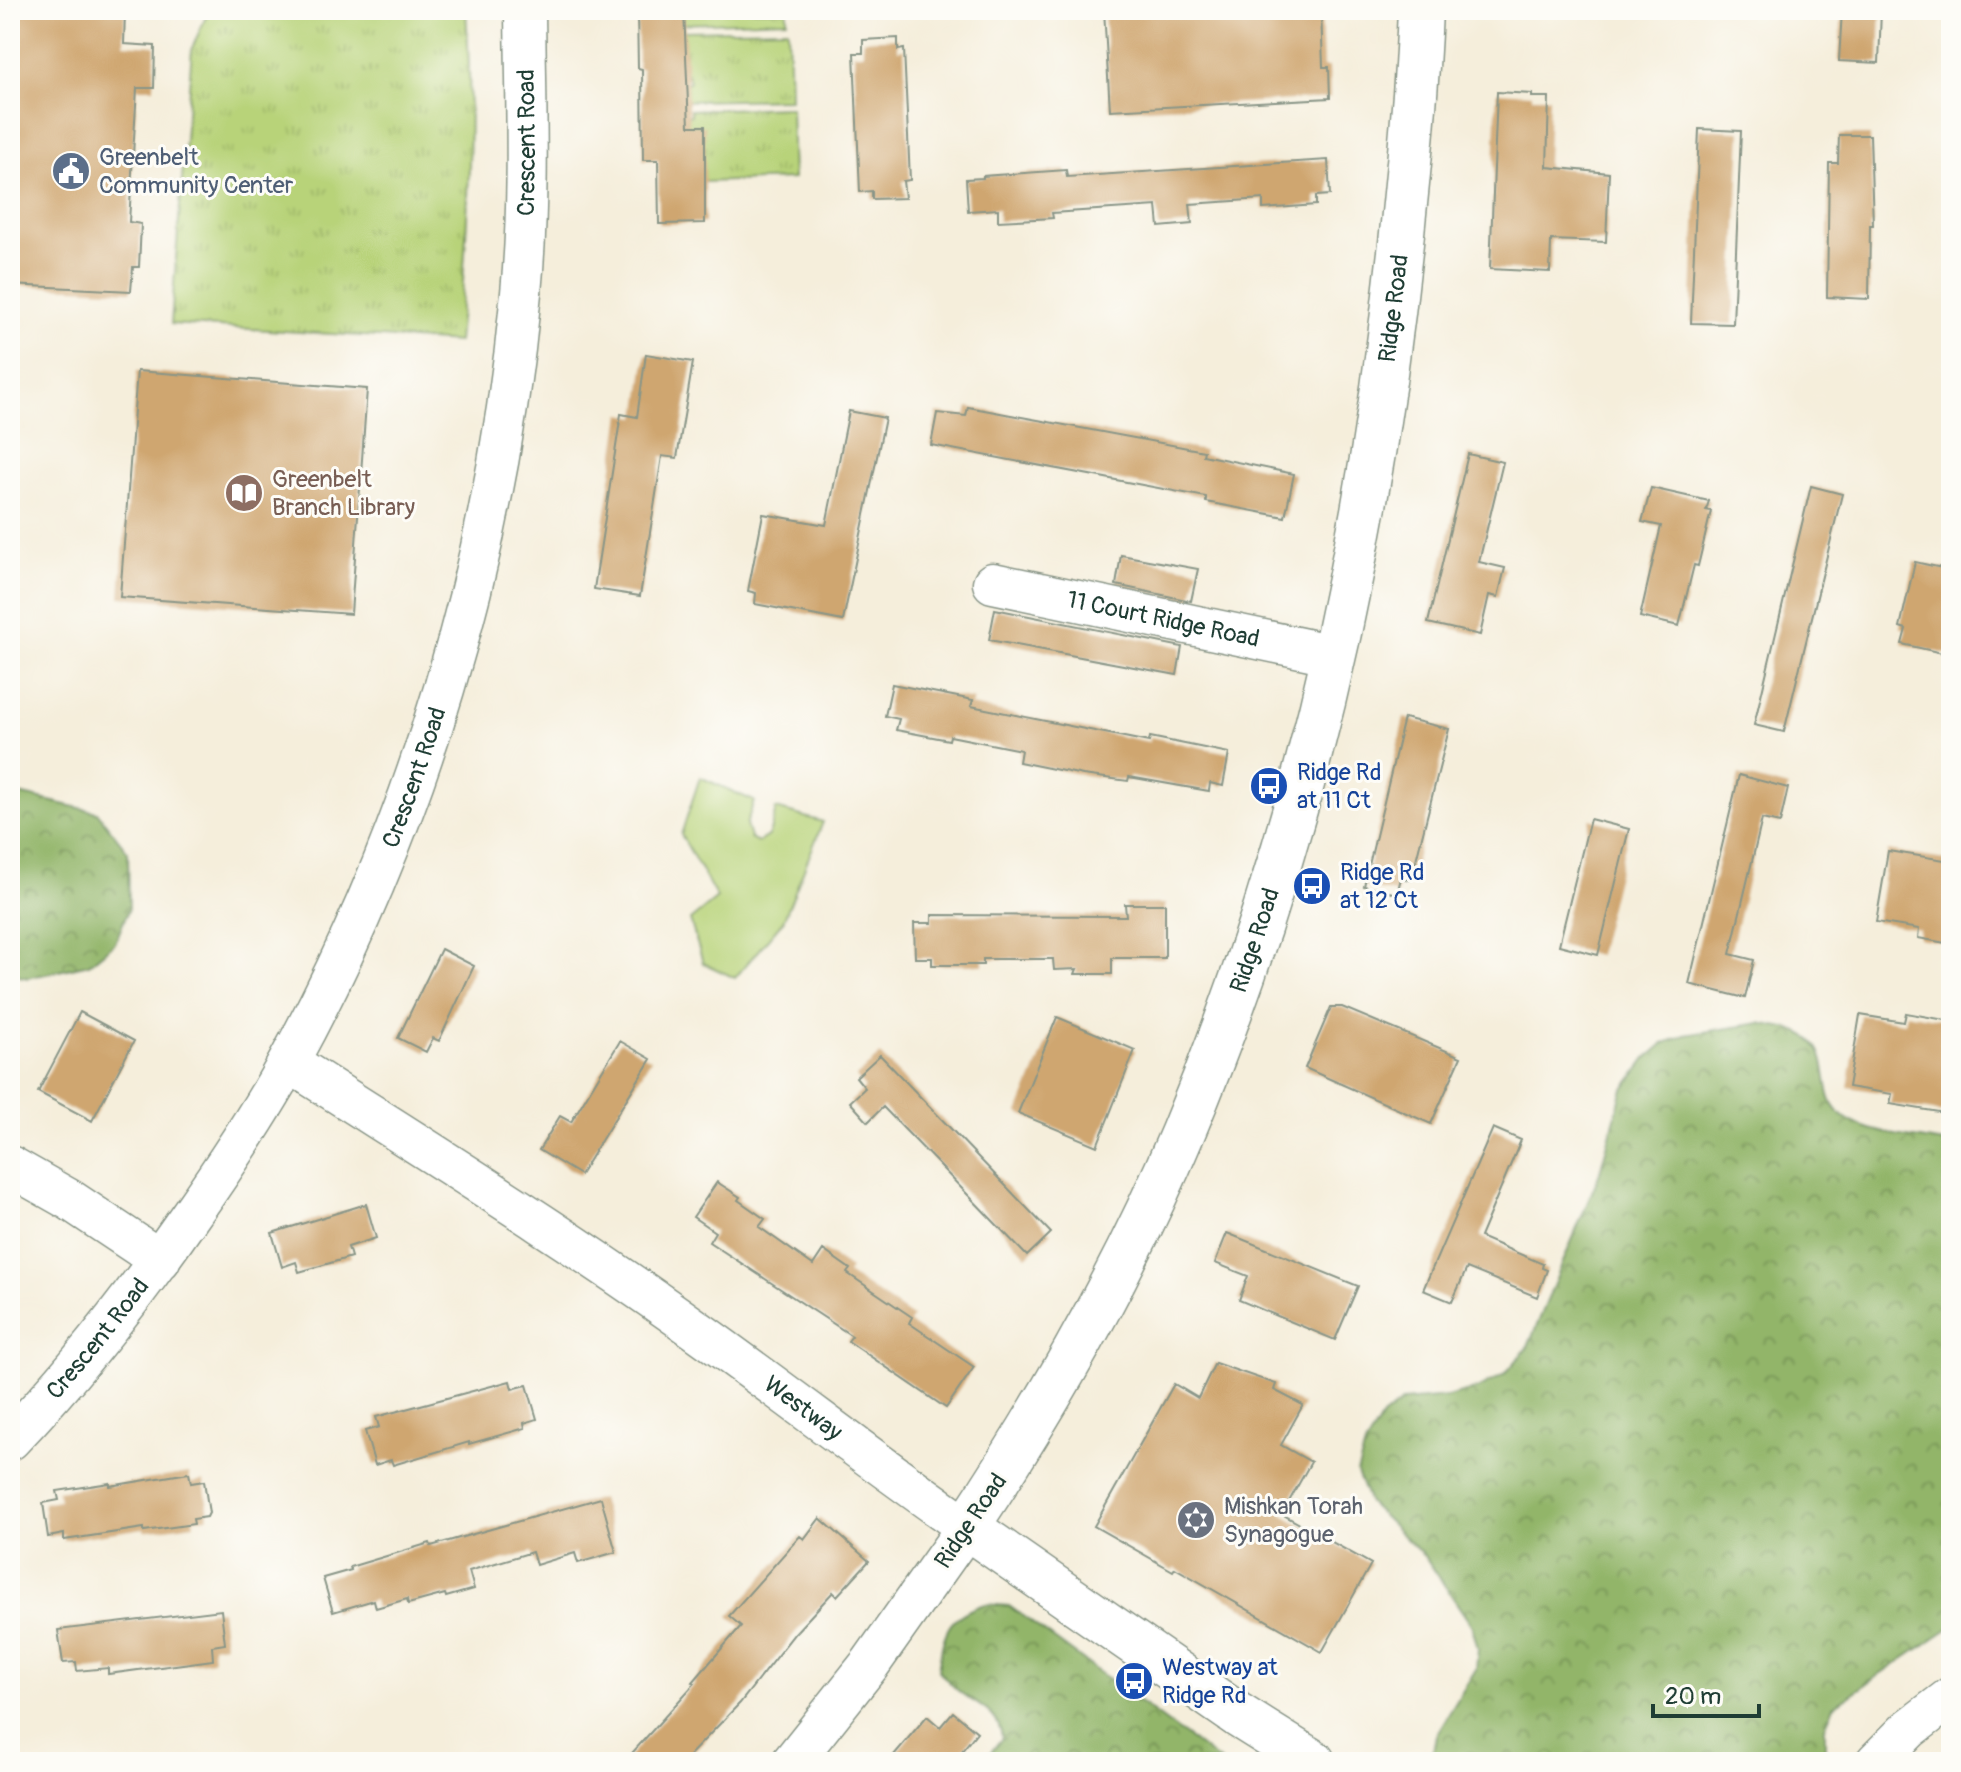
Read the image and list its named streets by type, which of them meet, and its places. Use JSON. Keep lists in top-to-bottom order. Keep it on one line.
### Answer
{"streets":{"street":["Crescent Road","Ridge Road","11 Court Ridge Road","Westway"]},"crossings":[["Crescent Road","Westway"],["Ridge Road","11 Court Ridge Road"],["Ridge Road","Westway"]],"places":{"public building":["Greenbelt Community Center"],"library":["Greenbelt Branch Library"],"bus stop":["Ridge Rd at 11 Ct","Ridge Rd at 12 Ct","Westway at Ridge Rd"],"synagogue":["Mishkan Torah Synagogue"]},"scale_bar":"20 m"}
